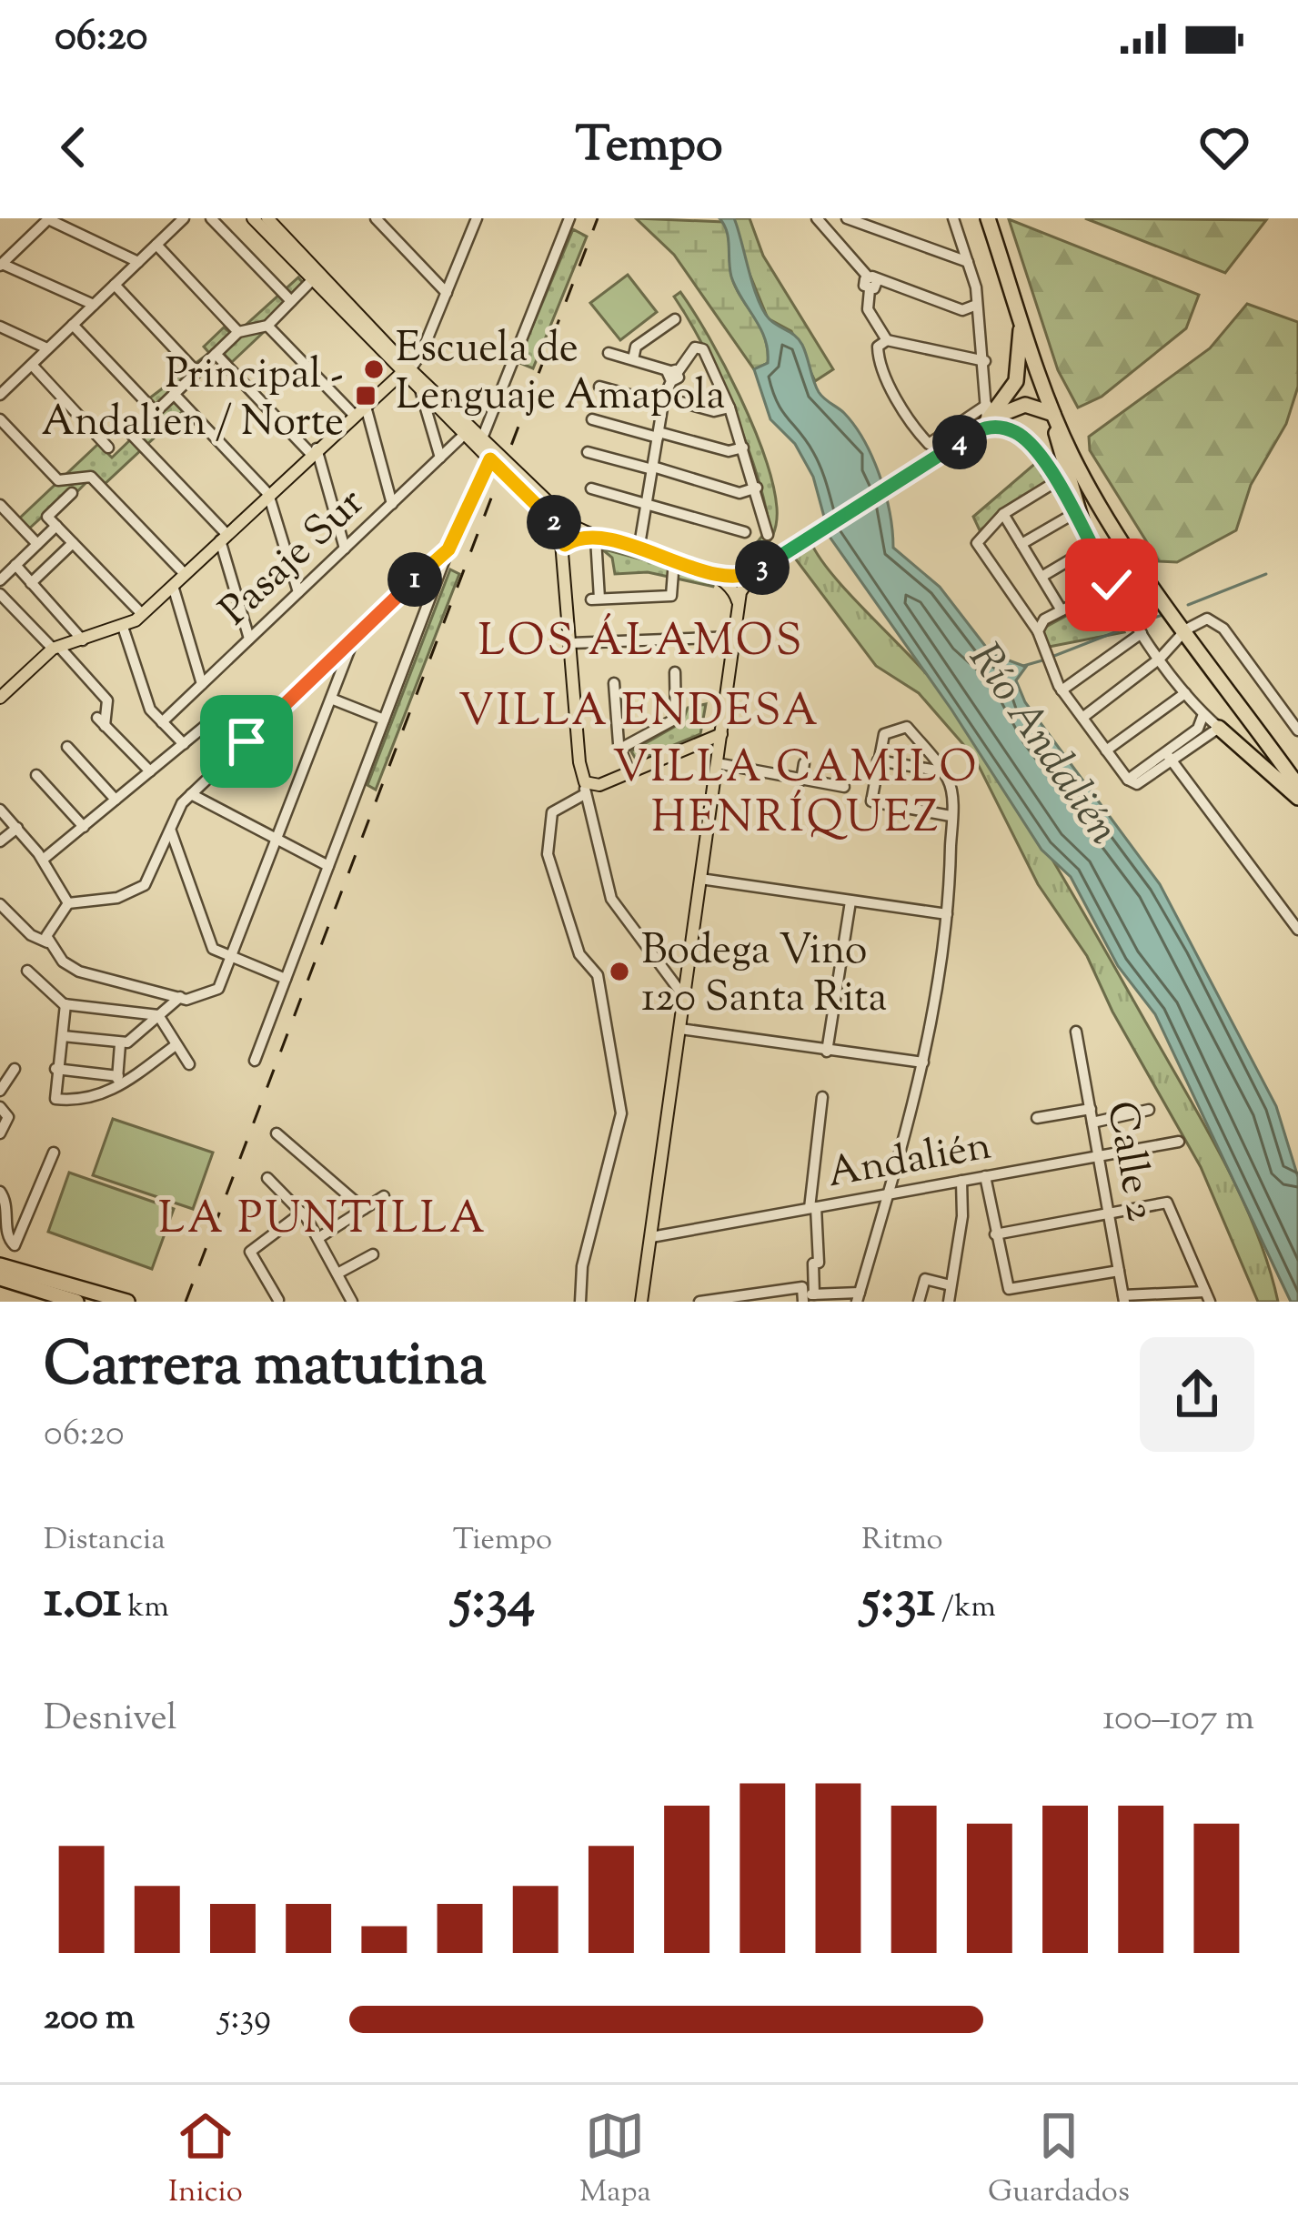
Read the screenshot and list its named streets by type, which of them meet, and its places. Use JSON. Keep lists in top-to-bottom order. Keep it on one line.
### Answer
{"streets":{"street":["Pasaje Sur","Andalién","Calle 2"]},"crossings":[["Andalién","Calle 2"]],"districts":["LOS ÁLAMOS","VILLA ENDESA","VILLA CAMILO HENRÍQUEZ","LA PUNTILLA"],"water":["Río Andalién"],"places":{"other":["Escuela de Lenguaje Amapola","Bodega Vino 120 Santa Rita"],"transit":["Principal - Andalien / Norte"]},"page":{"status":"06:20","header":"Tempo","pins":["4","2","3","1"],"heading":["Carrera matutina","06:20"],"stats":[["Distancia","1.01 km"],["Tiempo","5:34"],["Ritmo","5:31 /km"]],"chart":["Desnivel","100–107 m"],"list":[{"name":"200 m","note":"5:39"}],"tabs":["Inicio","Mapa","Guardados"]}}
